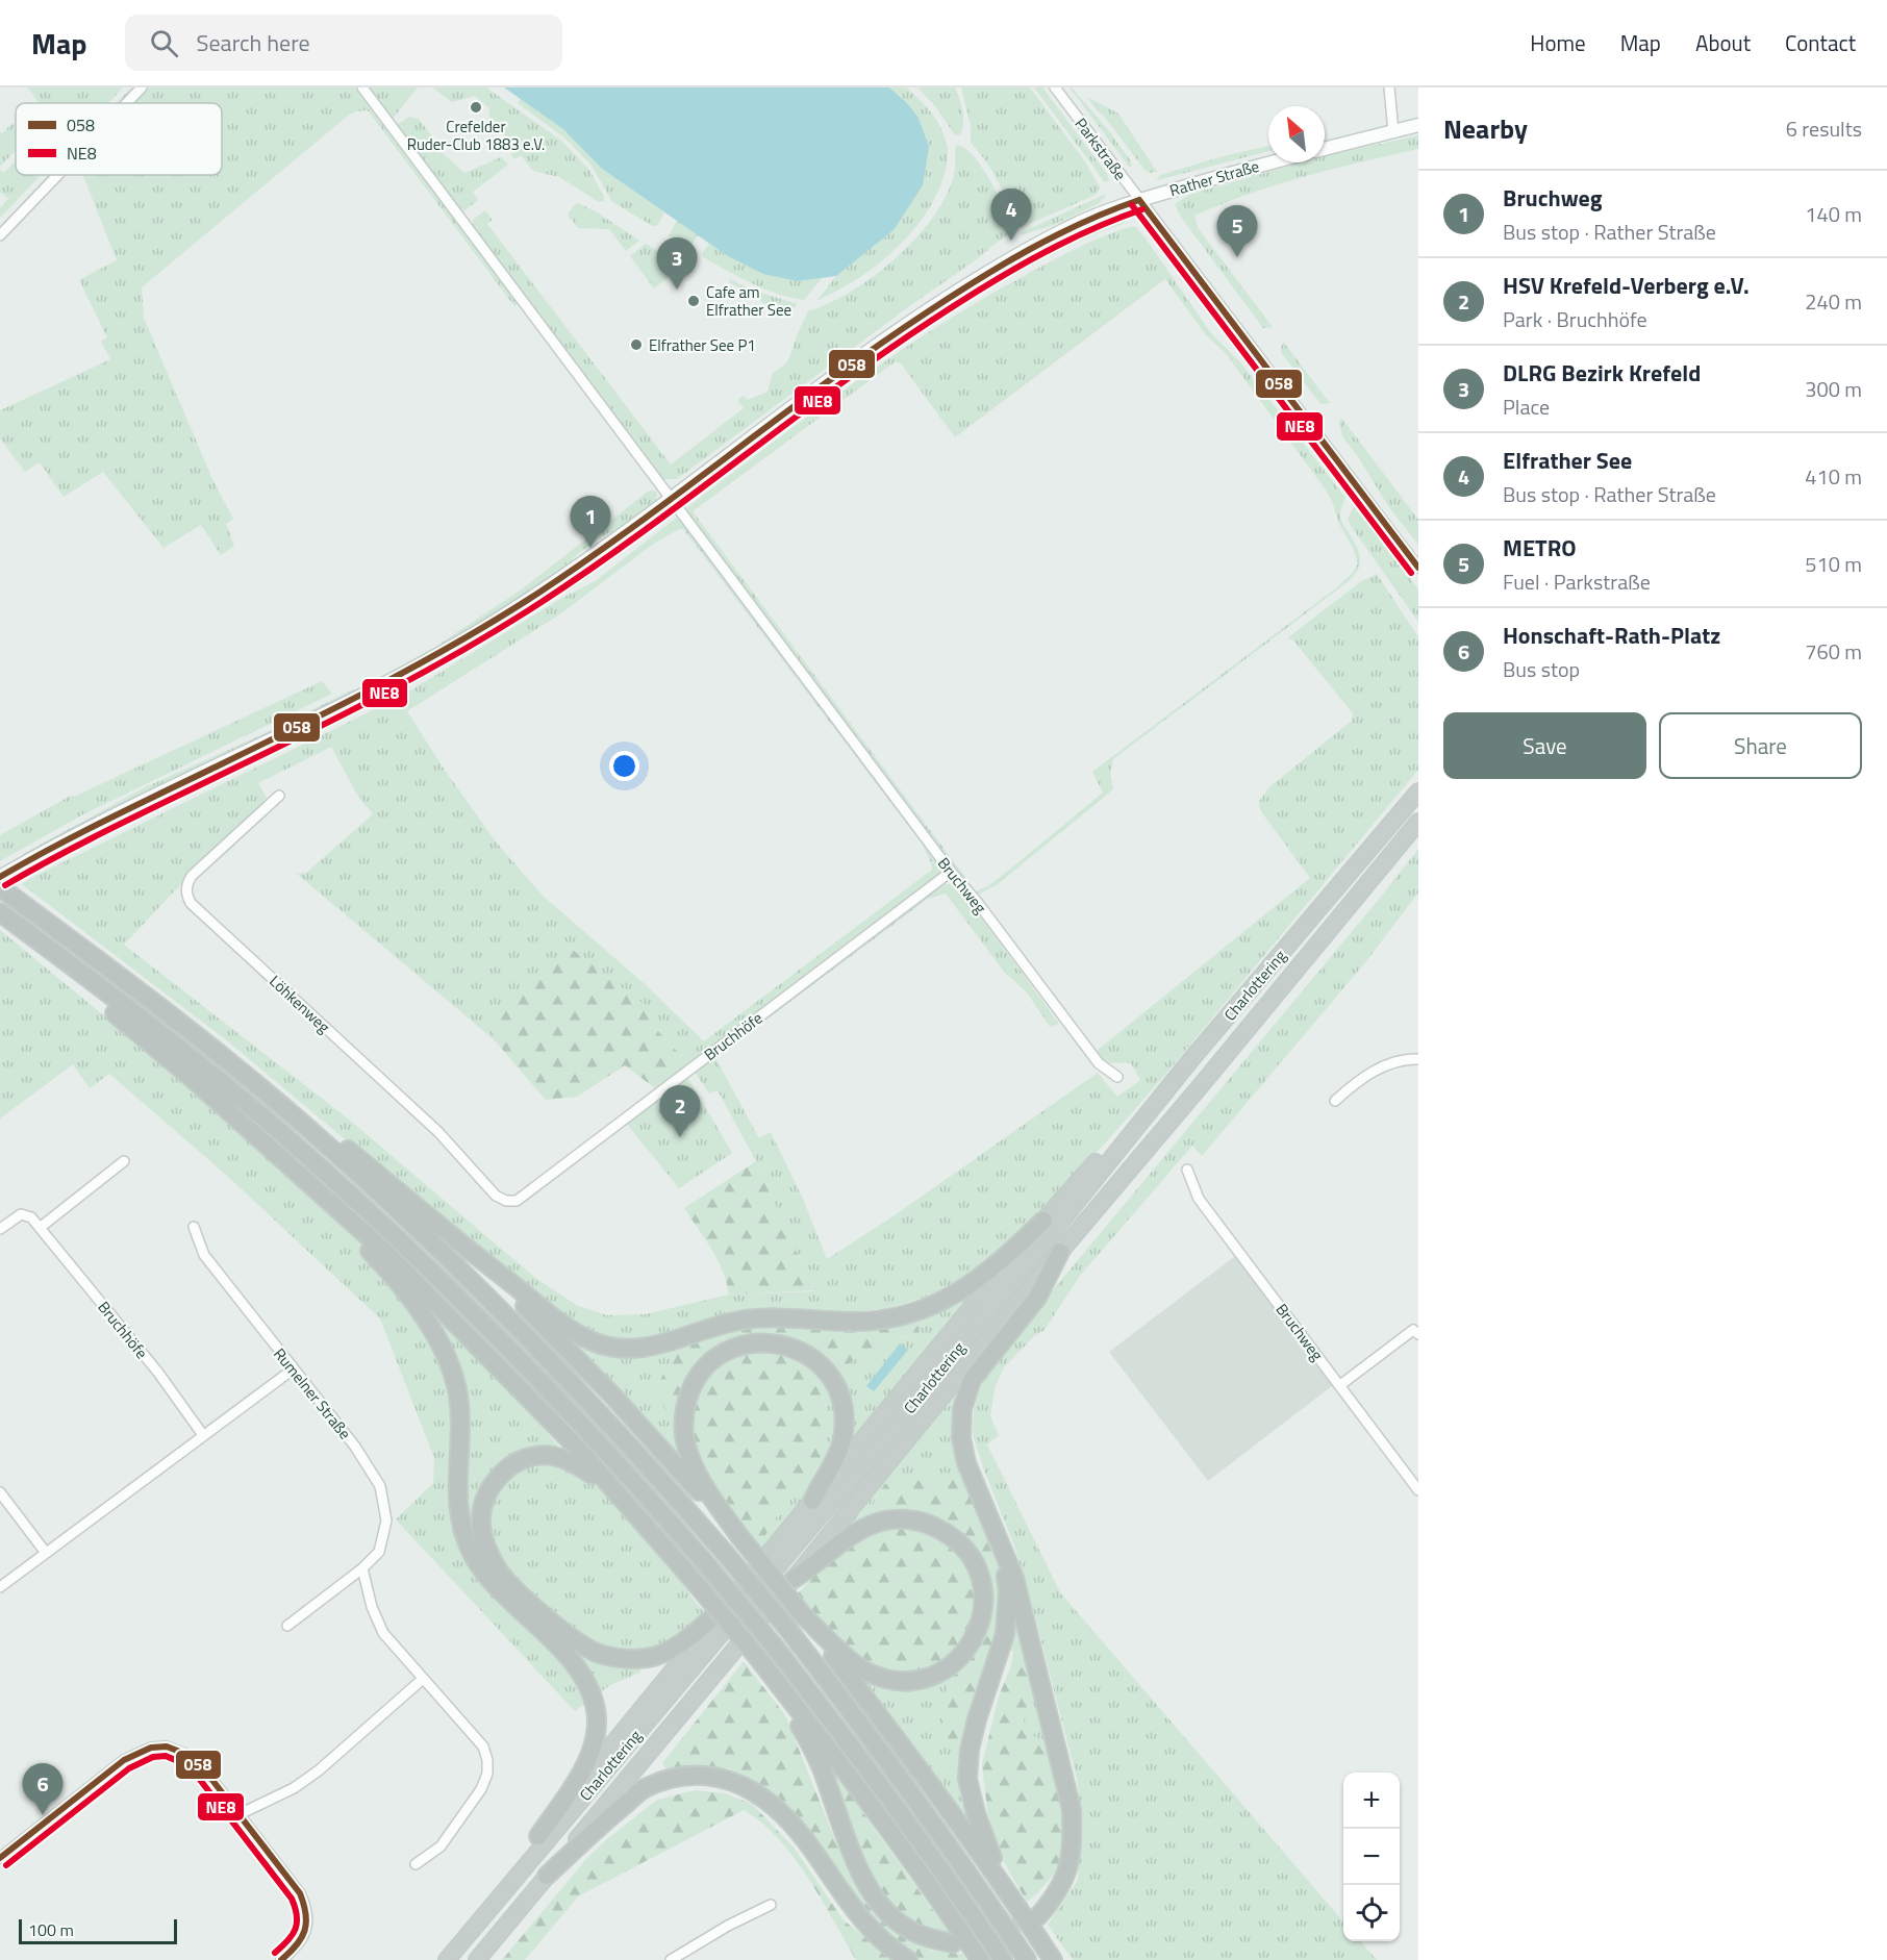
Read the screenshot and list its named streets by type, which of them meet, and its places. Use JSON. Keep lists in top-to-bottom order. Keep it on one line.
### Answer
{"streets":{"highway":["Charlottering"],"main road":["Rather Straße"],"street":["Parkstraße","Bruchweg","Löhkenweg","Bruchhöfe","Rumelner Straße"]},"crossings":[["Parkstraße","Rather Straße"],["Rather Straße","Bruchweg"],["Bruchweg","Bruchhöfe"],["Löhkenweg","Bruchhöfe"]],"places":["Crefelder Ruder-Club 1883 e.V.","Cafe am Elfrather See","Elfrather See P1"],"lines":["transit line 058","transit line NE8"],"legend":["058","NE8"],"scale_bar":"100 m","north":"top left","page":{"header":"Map","search":"Search here","nav":["Home","Map","About","Contact"],"heading":["Nearby","6 results"],"list":[{"mark":"1","name":"Bruchweg","note":"Bus stop · Rather Straße","value":"140 m"},{"mark":"2","name":"HSV Krefeld-Verberg e.V.","note":"Park · Bruchhöfe","value":"240 m"},{"mark":"3","name":"DLRG Bezirk Krefeld","note":"Place","value":"300 m"},{"mark":"4","name":"Elfrather See","note":"Bus stop · Rather Straße","value":"410 m"},{"mark":"5","name":"METRO","note":"Fuel · Parkstraße","value":"510 m"},{"mark":"6","name":"Honschaft-Rath-Platz","note":"Bus stop","value":"760 m"}],"pins":["4","5","3","1","2","6"],"buttons":["Save","Share"],"map_buttons":["+","−"],"scale":"100 m"}}
